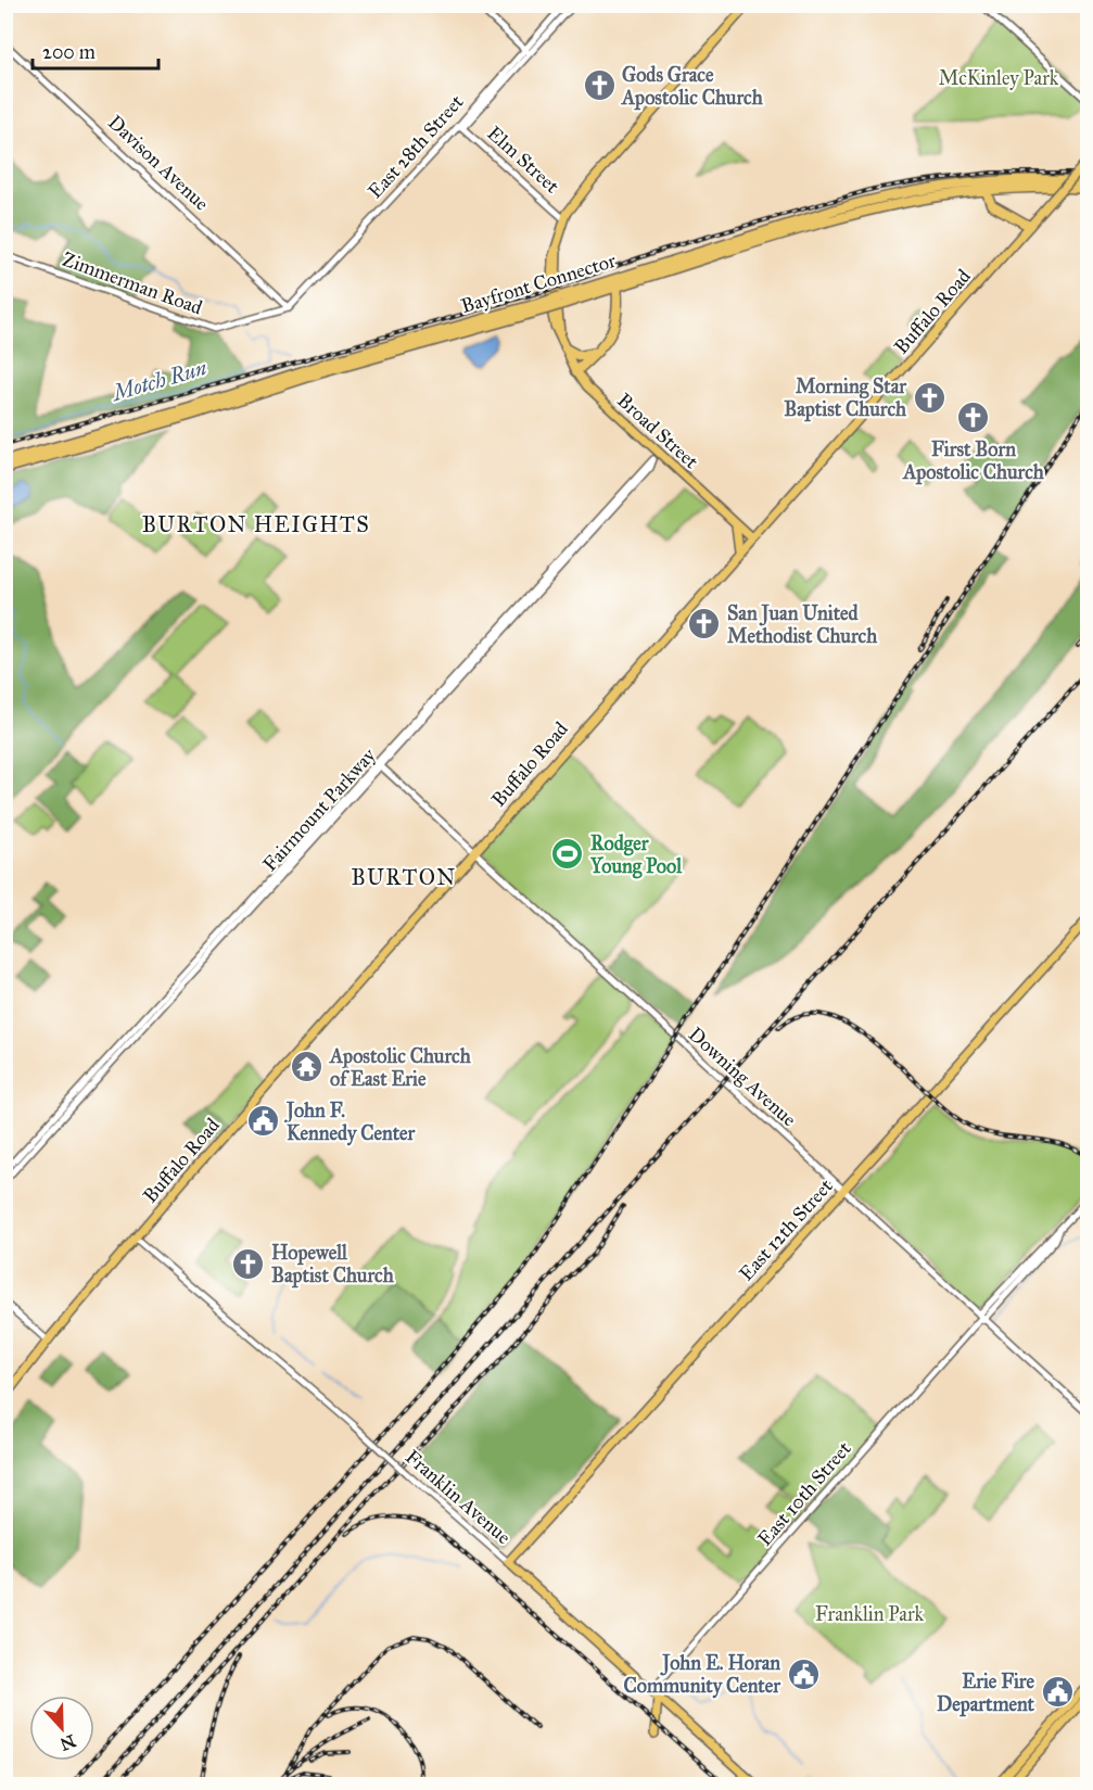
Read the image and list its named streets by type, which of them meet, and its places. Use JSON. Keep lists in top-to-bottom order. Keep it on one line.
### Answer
{"streets":{"highway":["Bayfront Connector"],"main road":["Buffalo Road","Broad Street","East 12th Street","Franklin Avenue"],"street":["East 28th Street","Elm Street","Davison Avenue","Zimmerman Road","Fairmount Parkway","Downing Avenue","East 10th Street"]},"crossings":[["East 28th Street","Elm Street"],["East 28th Street","Davison Avenue"],["East 28th Street","Zimmerman Road"],["Elm Street","Broad Street"],["Davison Avenue","Zimmerman Road"],["Buffalo Road","Broad Street"],["Buffalo Road","Downing Avenue"],["Buffalo Road","Franklin Avenue"],["Broad Street","Fairmount Parkway"],["Fairmount Parkway","Downing Avenue"],["Downing Avenue","East 12th Street"],["Downing Avenue","East 10th Street"],["East 12th Street","Franklin Avenue"],["East 10th Street","Franklin Avenue"]],"districts":["BURTON HEIGHTS","BURTON"],"water":["Motch Run"],"parks":["McKinley Park","Franklin Park"],"places":{"church":["Gods Grace Apostolic Church","Morning Star Baptist Church","First Born Apostolic Church","San Juan United Methodist Church","Hopewell Baptist Church"],"sports":["Rodger Young Pool"],"temple":["Apostolic Church of East Erie"],"public building":["John F. Kennedy Center","John E. Horan Community Center","Erie Fire Department"]},"scale_bar":"200 m","north":"bottom"}
